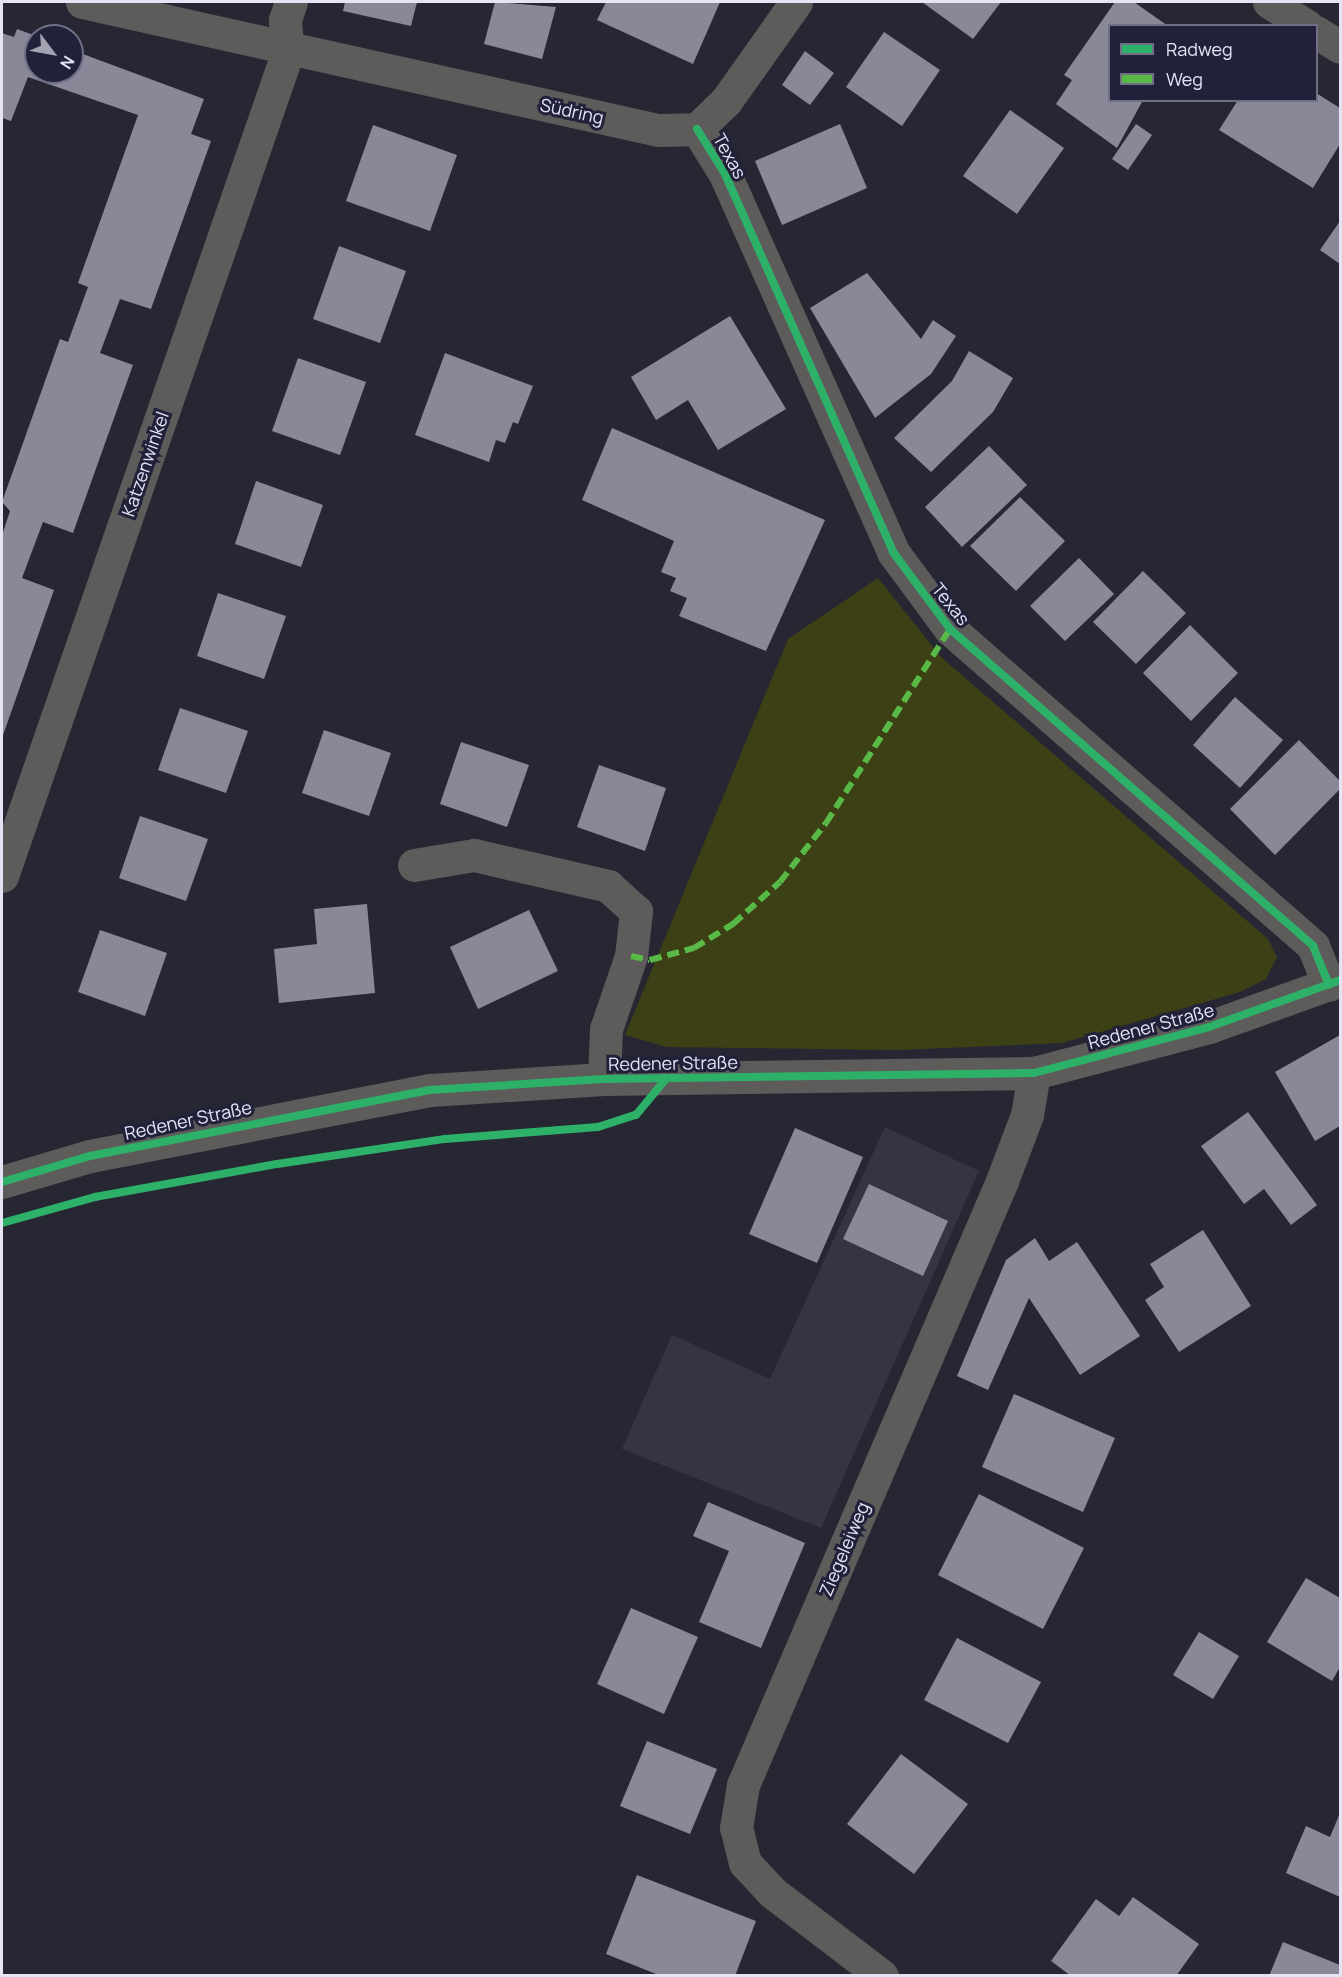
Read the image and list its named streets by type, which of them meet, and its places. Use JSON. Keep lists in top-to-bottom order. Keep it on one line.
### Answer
{"streets":{"street":["Südring","Texas","Katzenwinkel","Redener Straße","Ziegeleiweg"]},"crossings":[["Südring","Texas"],["Südring","Katzenwinkel"],["Texas","Redener Straße"],["Redener Straße","Ziegeleiweg"]],"legend":["Radweg","Weg"],"north":"bottom right"}
